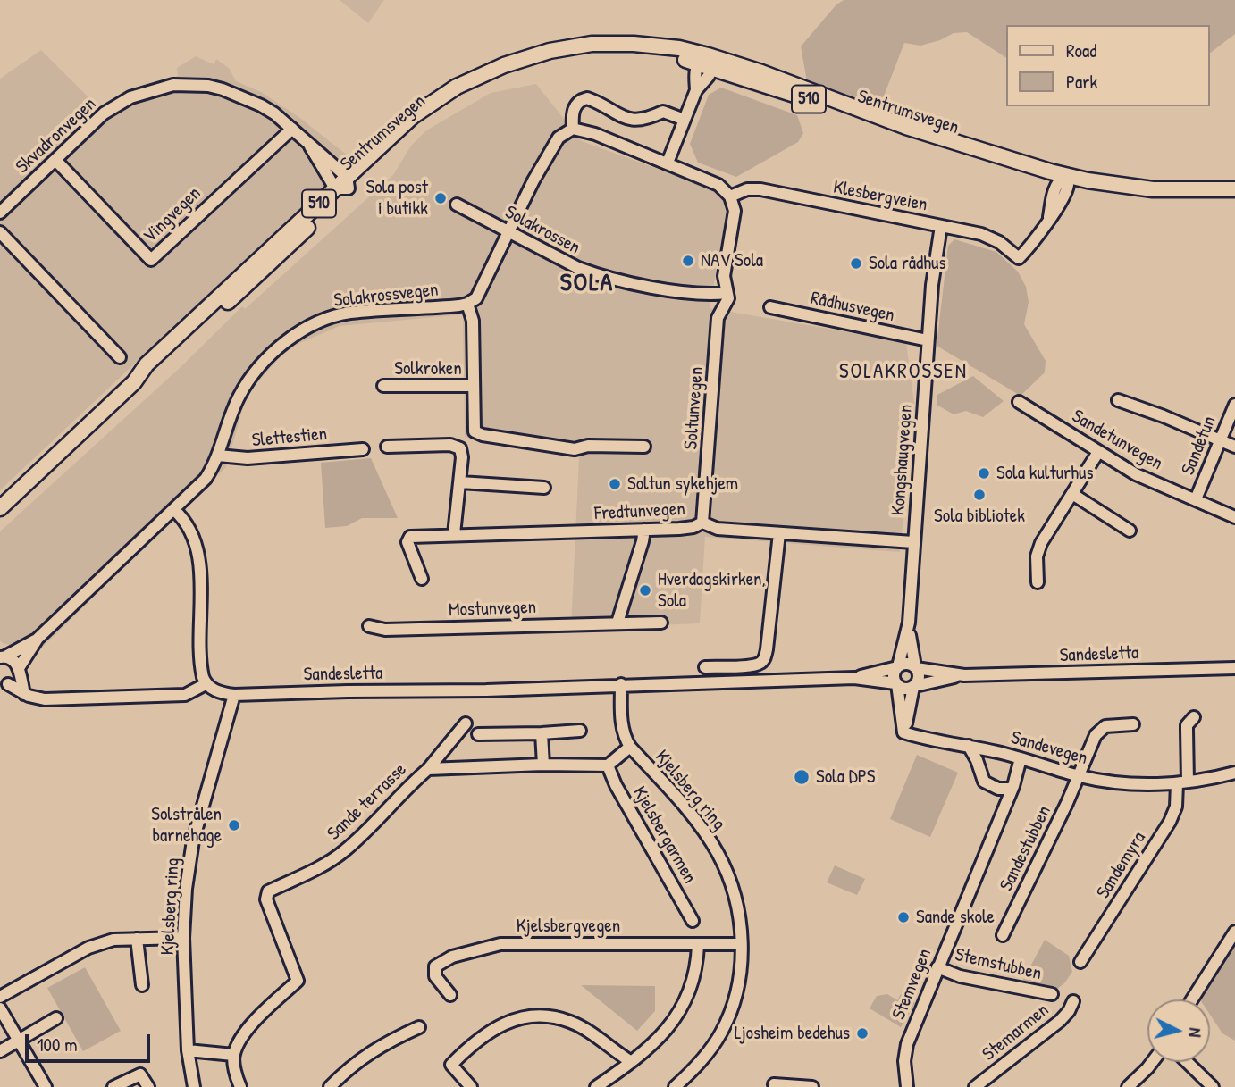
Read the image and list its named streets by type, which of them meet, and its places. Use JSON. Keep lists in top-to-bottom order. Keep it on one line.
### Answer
{"streets":{"main road":["510","Sentrumsvegen"],"street":["Skvadronvegen","Klesbergveien","Vingvegen","Solakrossen","Solakrossvegen","Rådhusvegen","Solkroken","Soltunvegen","Slettestien","Sandetunvegen","Sandetun","Kongshaugvegen","Fredtunvegen","Mostunvegen","Sandesletta","Sandevegen","Kjelsberg ring","Sande terrasse","Kjelsbergarmen","Sandestubben","Sandemyra","Kjelsbergvegen","Stemstubben","Stemvegen","Stemarmen"]},"crossings":[["Sentrumsvegen","Skvadronvegen"],["Sentrumsvegen","Klesbergveien"],["Skvadronvegen","Vingvegen"],["Klesbergveien","Kongshaugvegen"],["Solakrossen","Solakrossvegen"],["Solakrossen","Soltunvegen"],["Solakrossvegen","Solkroken"],["Solakrossvegen","Slettestien"],["Rådhusvegen","Kongshaugvegen"],["Soltunvegen","Fredtunvegen"],["Sandetunvegen","Sandetun"],["Kongshaugvegen","Fredtunvegen"],["Kongshaugvegen","Sandesletta"],["Sandesletta","Kjelsberg ring"],["Sandevegen","Sandestubben"],["Sandevegen","Sandemyra"],["Sandevegen","Stemvegen"],["Kjelsberg ring","Kjelsbergvegen"],["Sande terrasse","Kjelsbergarmen"],["Stemstubben","Stemvegen"]],"districts":["SOLA","SOLAKROSSEN"],"places":["Sola post i butikk","NAV Sola","Sola rådhus","Sola kulturhus","Soltun sykehjem","Sola bibliotek","Hverdagskirken, Sola","Sola DPS","Solstrålen barnehage","Sande skole","Ljosheim bedehus"],"legend":["Road","Park"],"scale_bar":"100 m","north":"right"}
